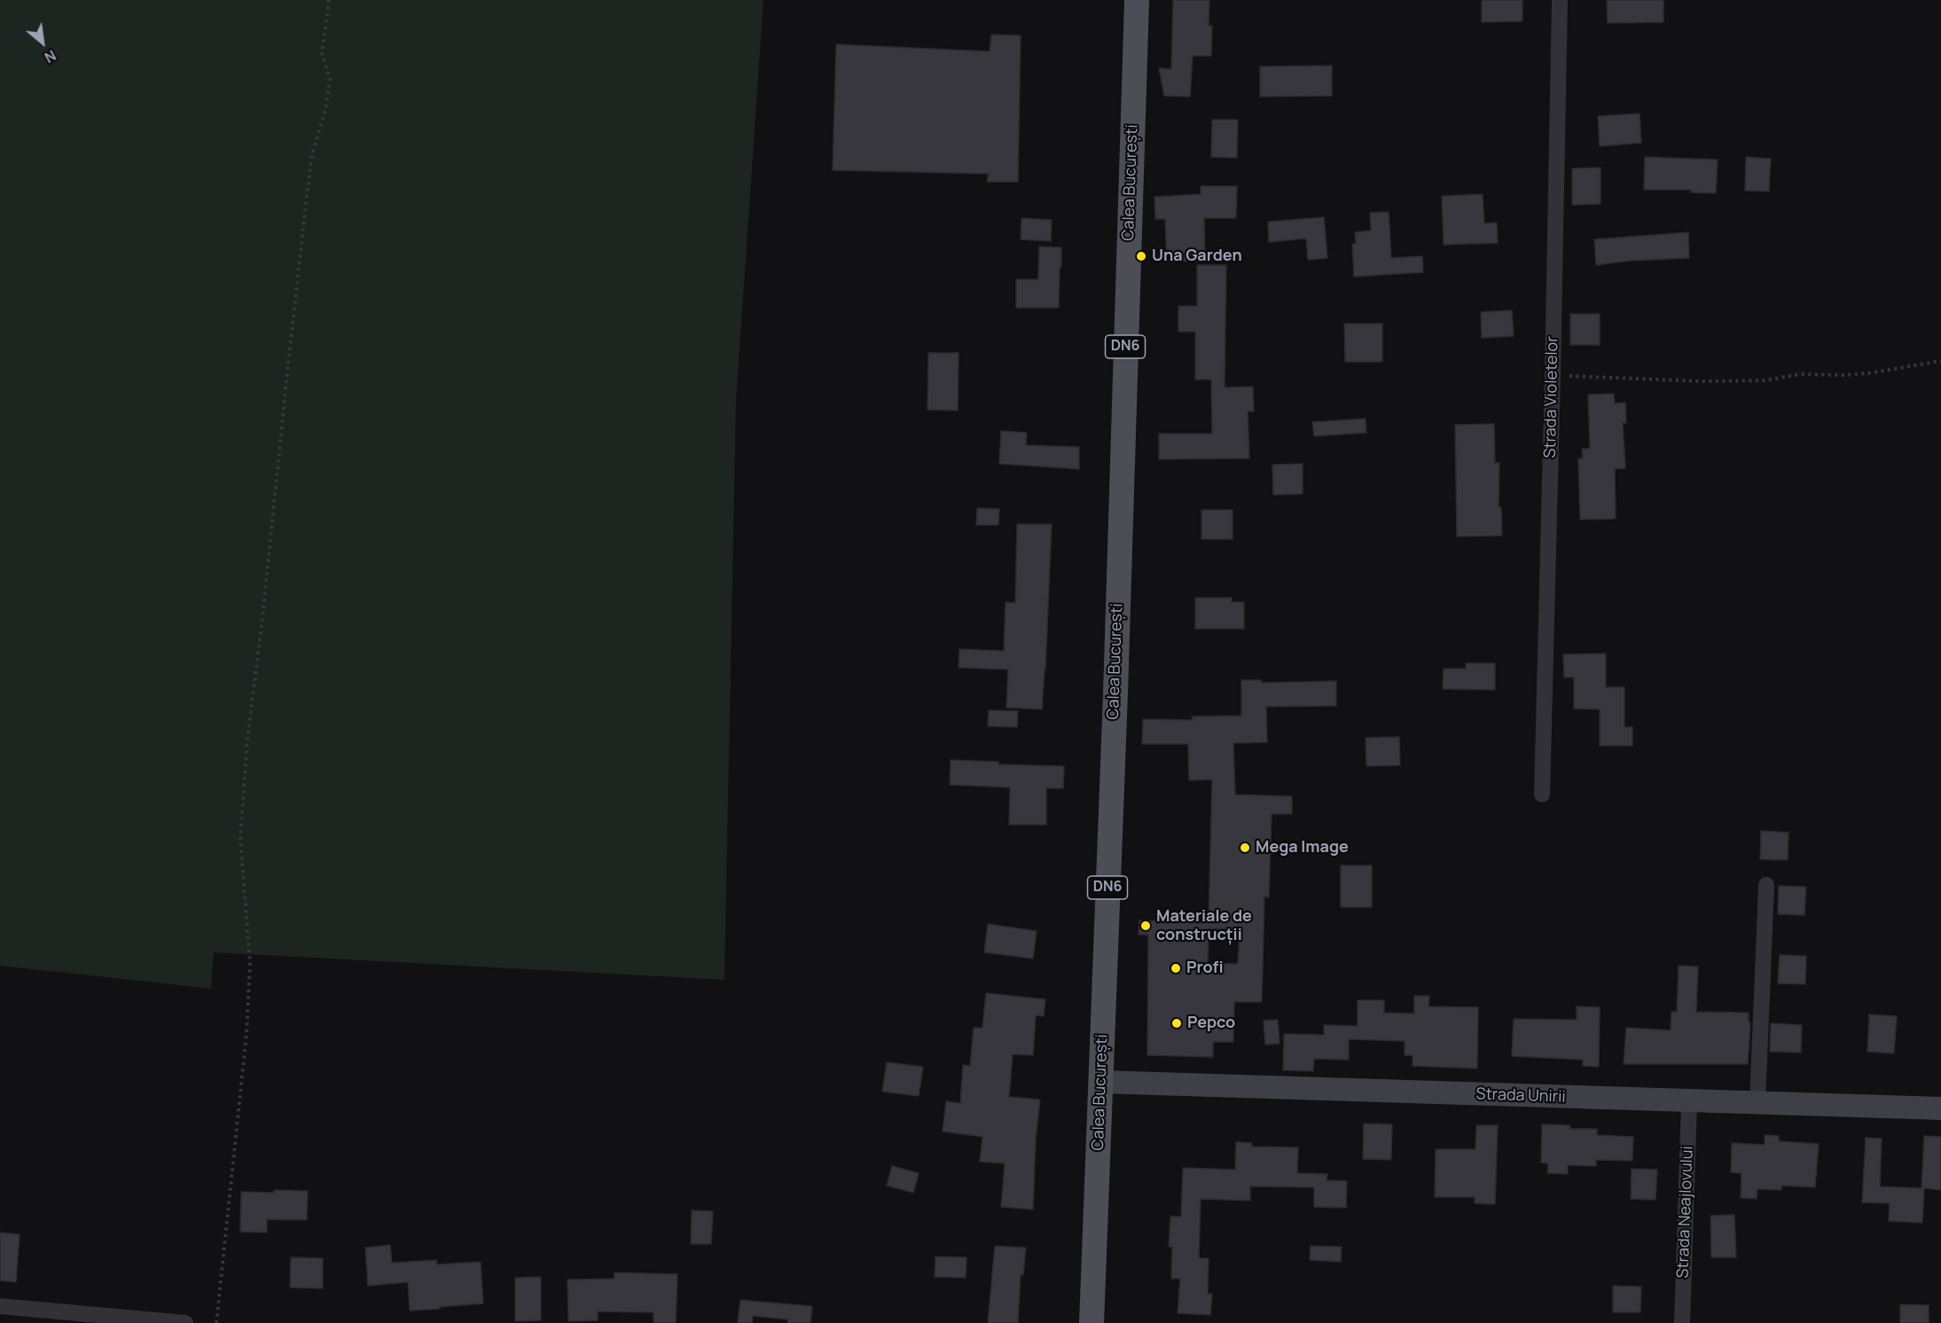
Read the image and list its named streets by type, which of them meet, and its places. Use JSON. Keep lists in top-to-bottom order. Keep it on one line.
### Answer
{"streets":{"main road":["Calea București","DN6","Strada Unirii"],"street":["Strada Violetelor","Strada Neajlovului"]},"crossings":[["Calea București","Strada Unirii"],["Strada Unirii","Strada Neajlovului"]],"places":["Una Garden","Mega Image","Materiale de construcții","Profi","Pepco"],"north":"bottom right"}
